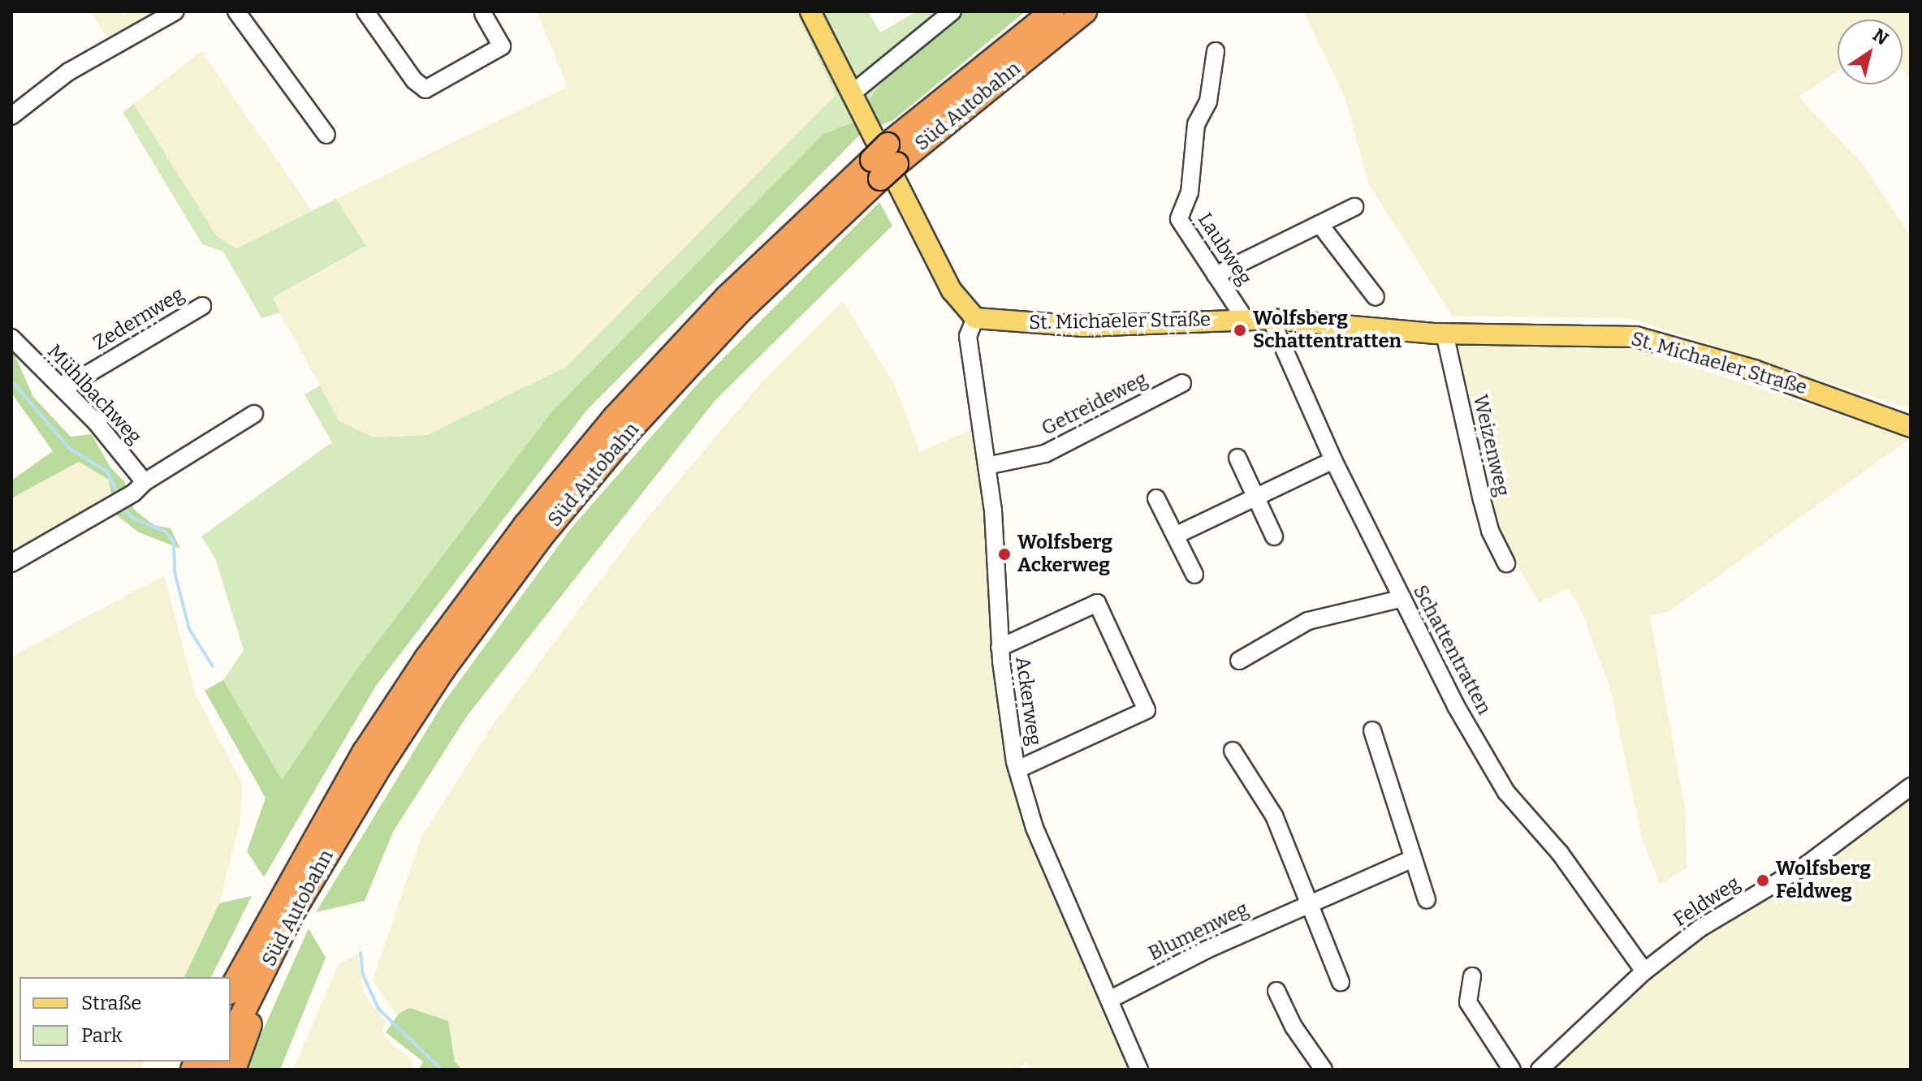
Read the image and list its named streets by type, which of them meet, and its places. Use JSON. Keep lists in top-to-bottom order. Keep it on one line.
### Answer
{"streets":{"highway":["Süd Autobahn"],"main road":["St. Michaeler Straße"],"street":["Laubweg","Zedernweg","Mühlbachweg","Getreideweg","Weizenweg","Schattentratten","Ackerweg","Feldweg","Blumenweg"]},"crossings":[["Laubweg","St. Michaeler Straße"],["Zedernweg","Mühlbachweg"],["St. Michaeler Straße","Weizenweg"],["St. Michaeler Straße","Schattentratten"],["St. Michaeler Straße","Ackerweg"],["Getreideweg","Ackerweg"],["Schattentratten","Feldweg"],["Ackerweg","Blumenweg"]],"places":["Wolfsberg Schattentratten","Wolfsberg Ackerweg","Wolfsberg Feldweg"],"legend":["Straße","Park"],"north":"top right"}
